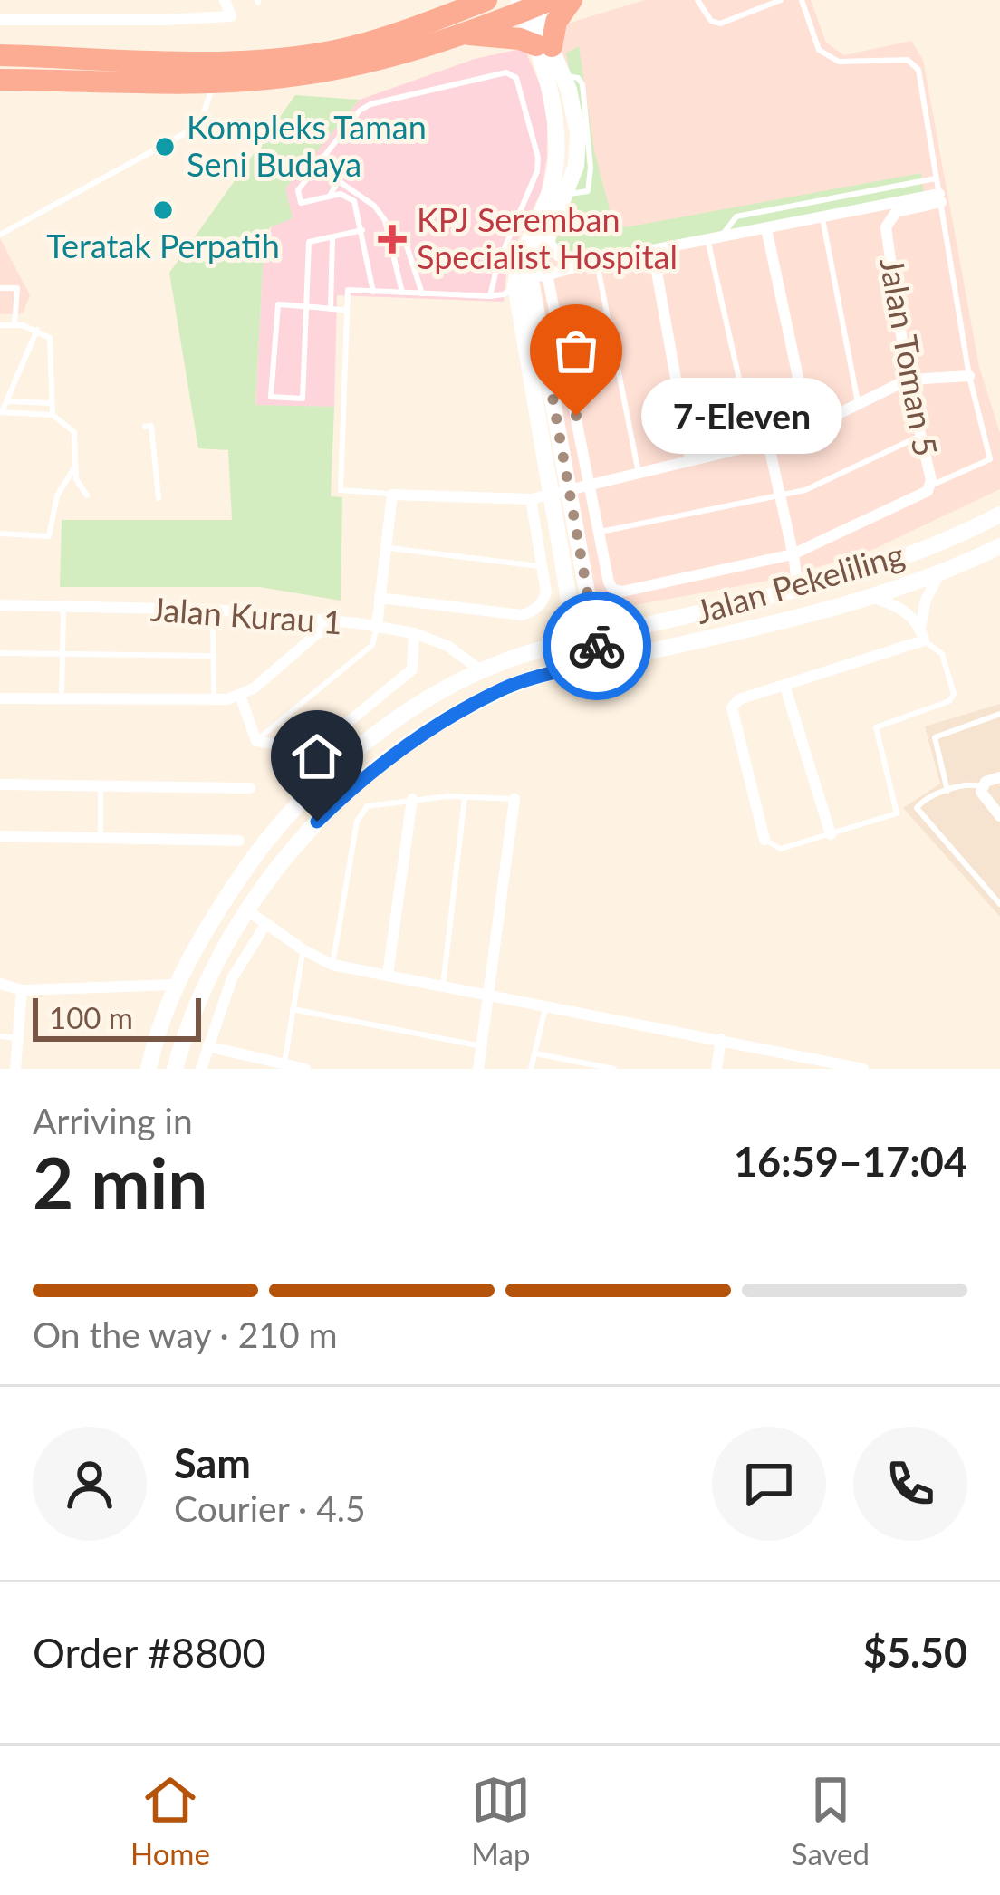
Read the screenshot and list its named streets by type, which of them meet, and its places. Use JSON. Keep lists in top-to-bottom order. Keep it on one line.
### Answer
{"streets":{"street":["Jalan Toman 5","Jalan Pekeliling","Jalan Kurau 1"]},"crossings":[["Jalan Pekeliling","Jalan Kurau 1"]],"places":{"other":["Kompleks Taman Seni Budaya","Teratak Perpatih","7-Eleven"],"health":["KPJ Seremban Specialist Hospital"]},"scale_bar":"100 m","page":{"bubble":"7-Eleven","scale":"100 m","heading":["2 min","Arriving in","16:59–17:04"],"panel":["Sam","Courier · 4.5","Order #8800","$5.50"],"bar":"On the way · 210 m","tabs":["Home","Map","Saved"]}}
